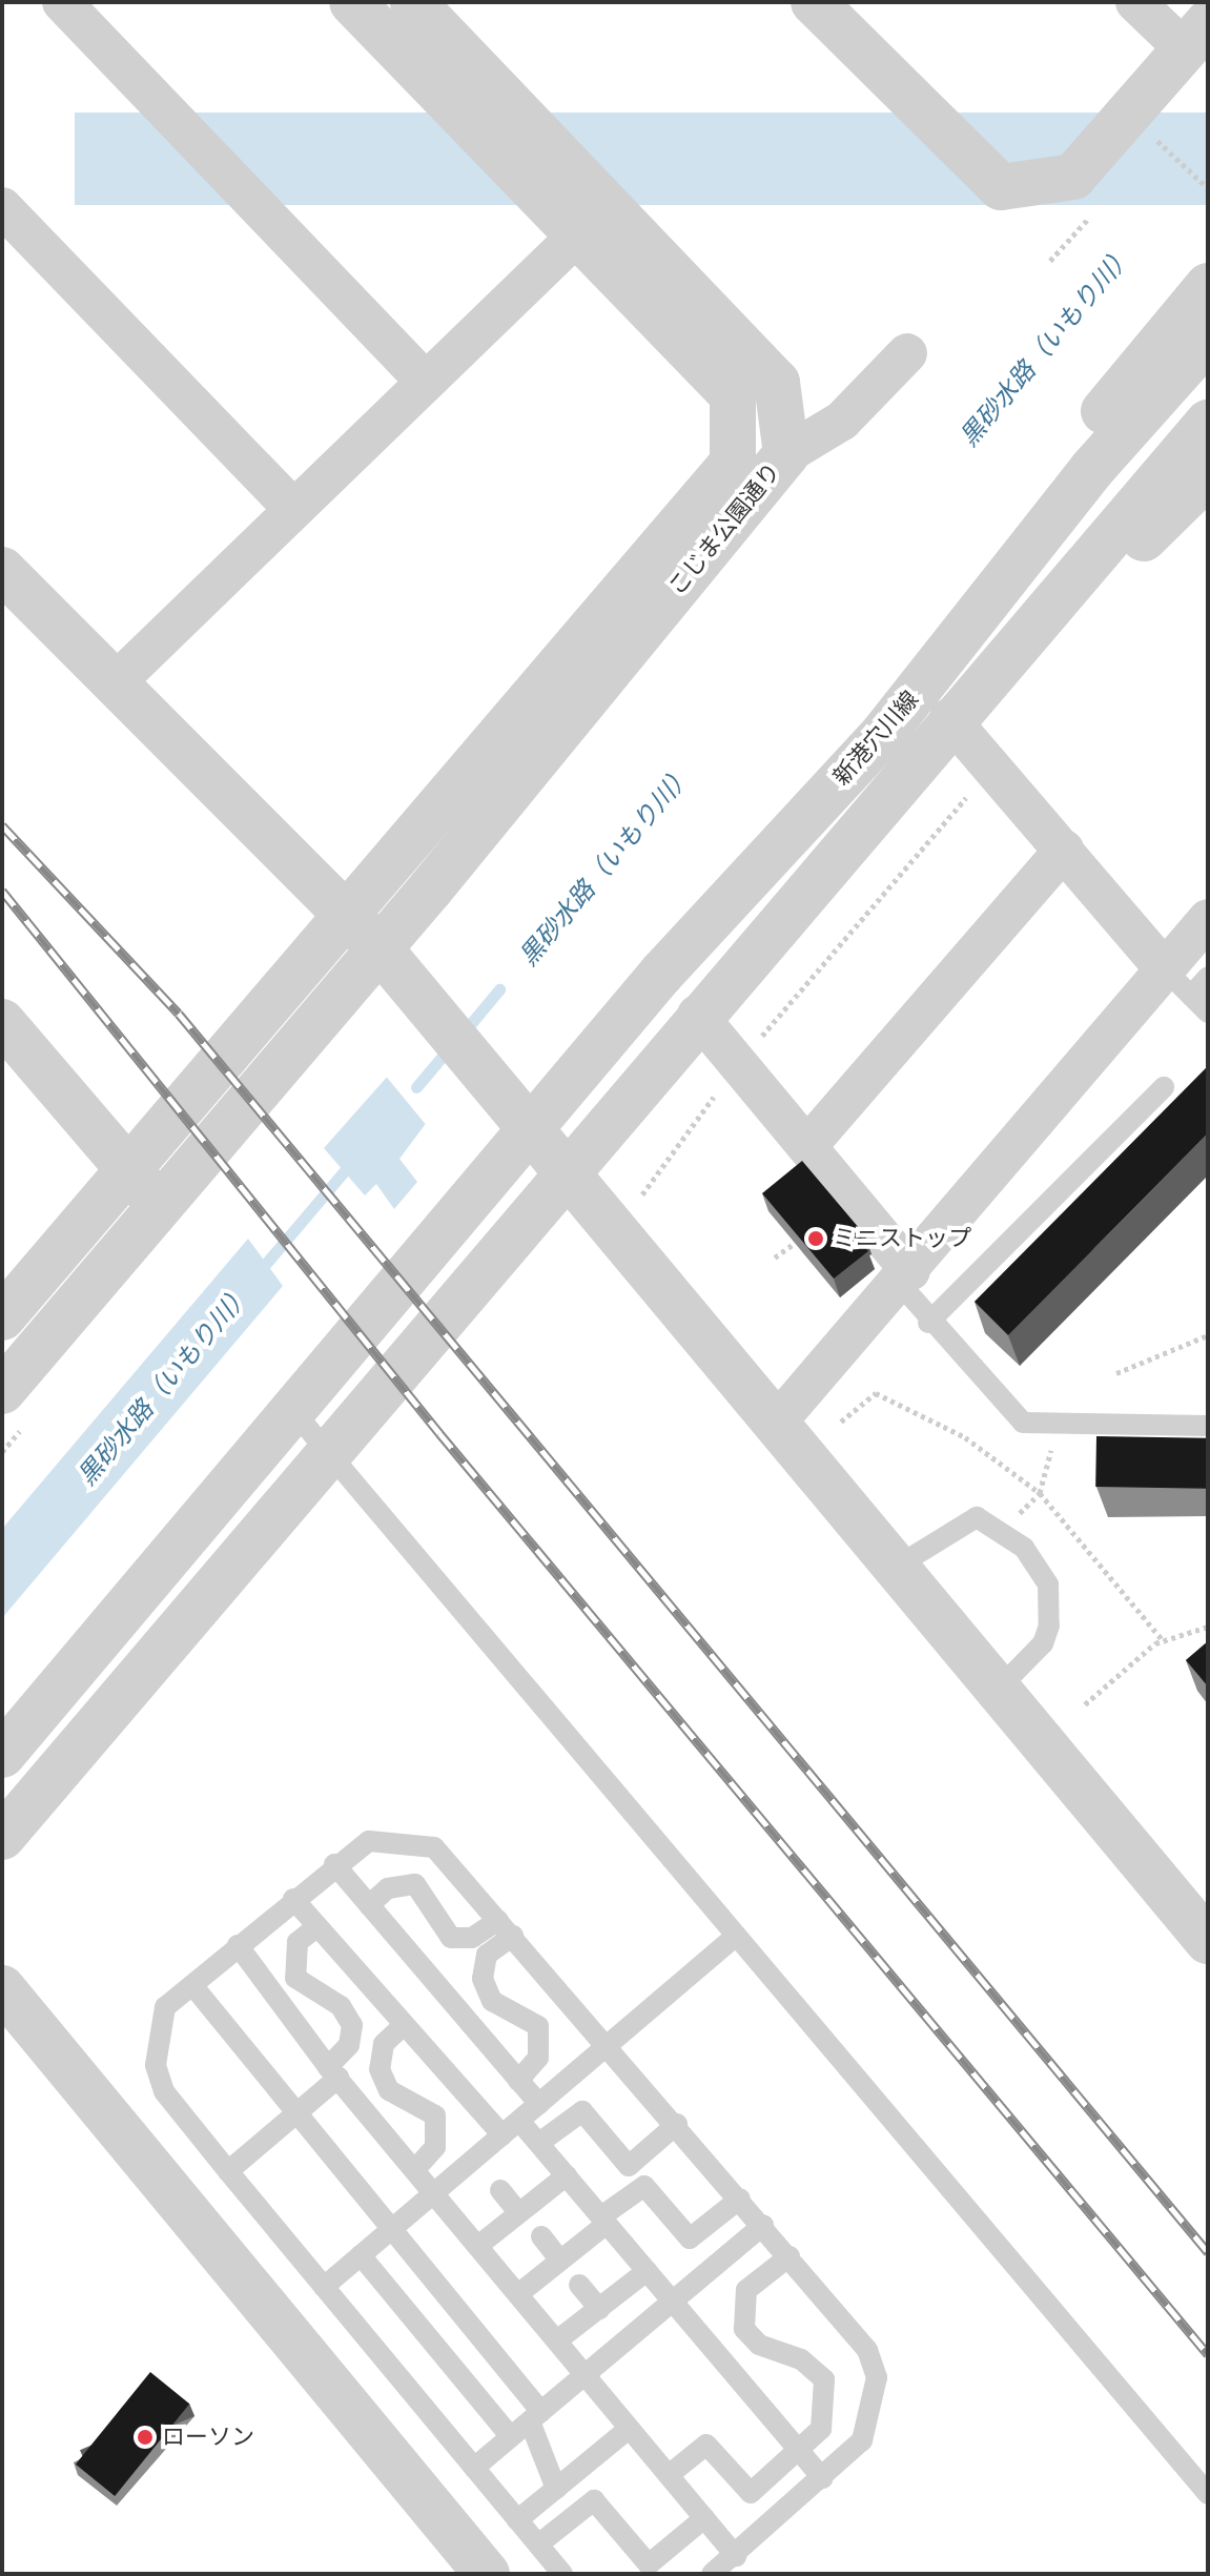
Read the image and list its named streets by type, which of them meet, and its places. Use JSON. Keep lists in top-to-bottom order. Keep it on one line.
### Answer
{"streets":{"street":["こじま公園通り","新港穴川線"]},"water":["黒砂水路（いもり川）"],"places":["ミニストップ","ローソン"]}
